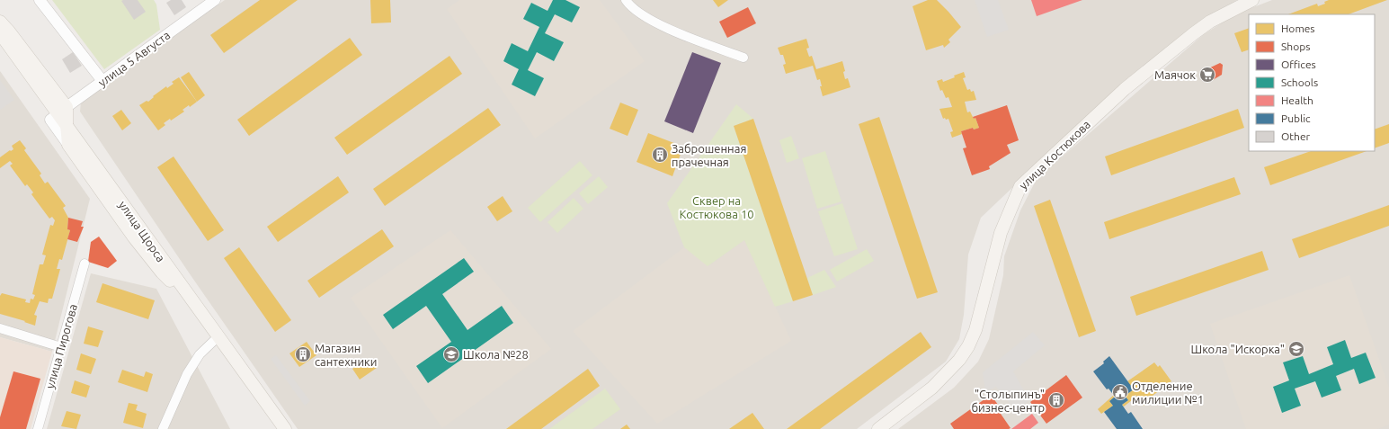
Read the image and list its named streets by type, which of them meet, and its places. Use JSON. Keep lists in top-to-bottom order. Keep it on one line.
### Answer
{"streets":{"main road":["улица Костюкова","улица Щорса"],"street":["улица 5 Августа","улица Пирогова"]},"crossings":[["улица 5 Августа","улица Щорса"]],"parks":["Сквер на Костюкова 10"],"places":{"supermarket":["Маячок"],"building":["Заброшенная прачечная","Магазин сантехники","\"Столыпинъ\" бизнес-центр"],"school or university":["Школа \"Искорка\"","Школа №28"],"public building":["Отделение милиции №1"]},"legend":["Homes","Shops","Offices","Schools","Health","Public","Other"]}
